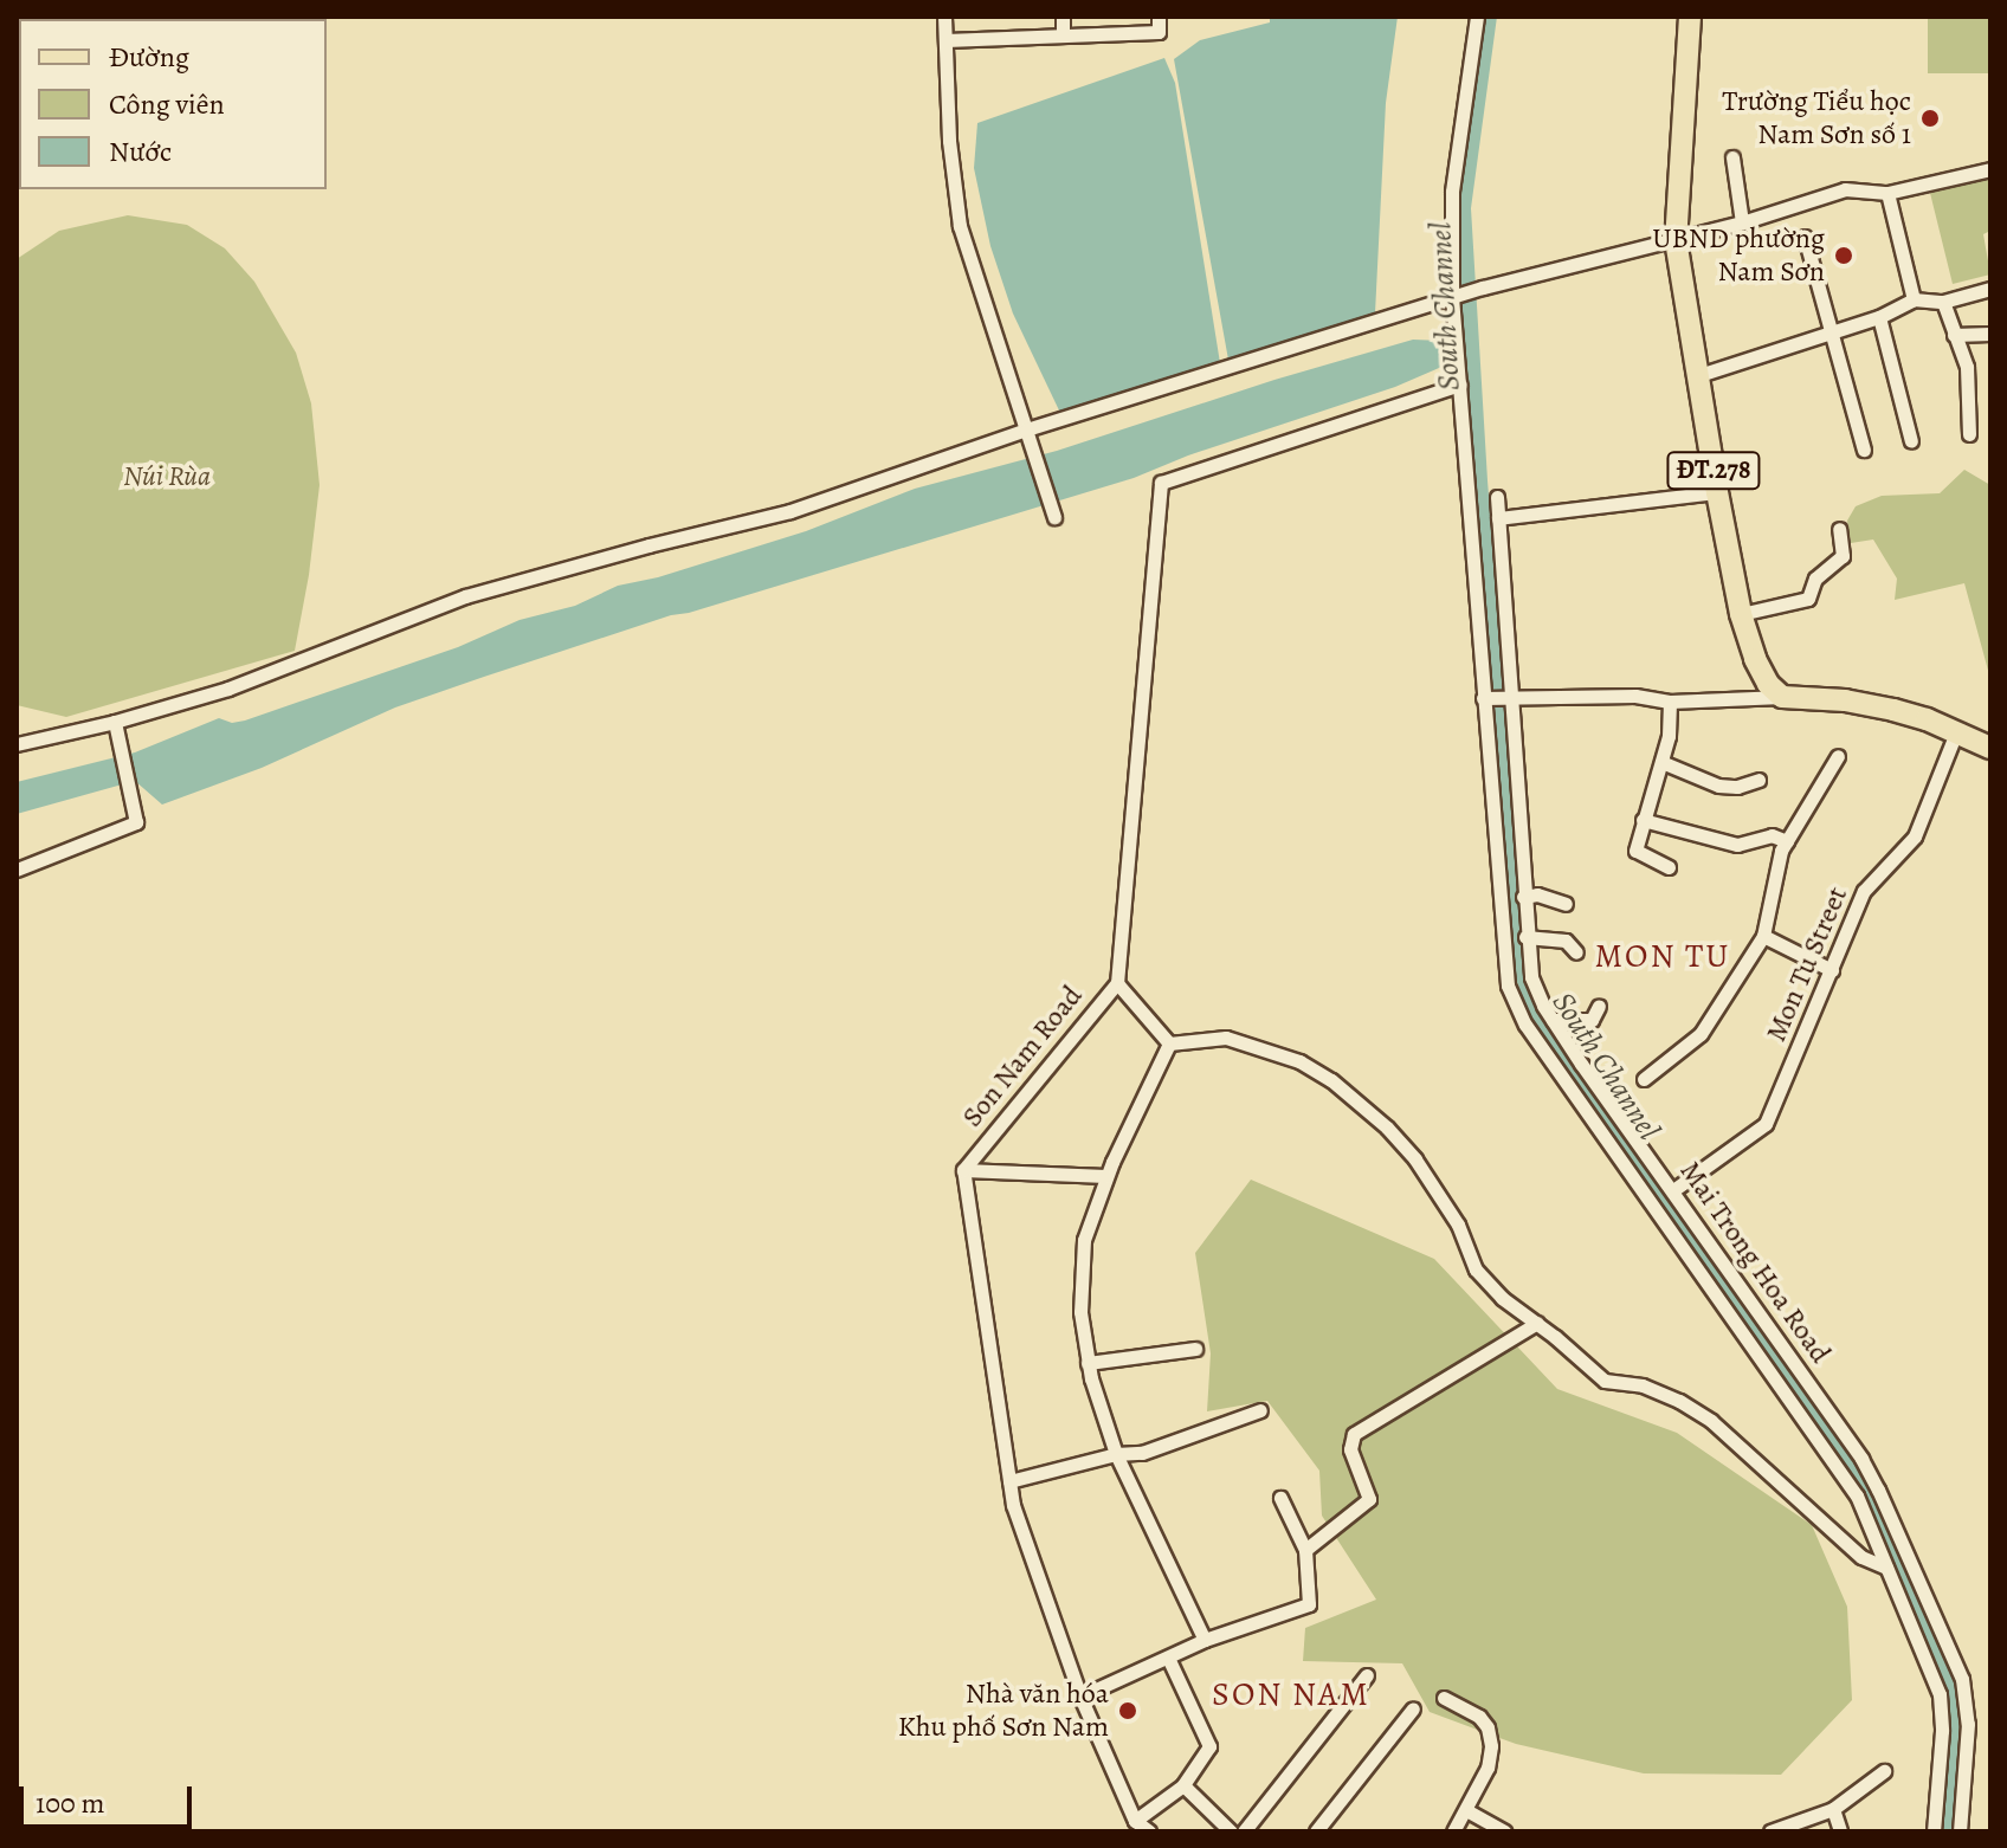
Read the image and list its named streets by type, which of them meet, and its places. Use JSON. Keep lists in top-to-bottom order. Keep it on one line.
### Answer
{"streets":{"main road":["ĐT.278"],"street":["Mon Tu Street","Son Nam Road","Mai Trong Hoa Road"]},"crossings":[["Mon Tu Street","Mai Trong Hoa Road"]],"districts":["MON TU","SON NAM"],"water":["South Channel"],"parks":["Núi Rùa"],"places":["Trường Tiểu học Nam Sơn số 1","UBND phường Nam Sơn","Nhà văn hóa Khu phố Sơn Nam"],"legend":["Đường","Công viên","Nước"],"scale_bar":"100 m"}
